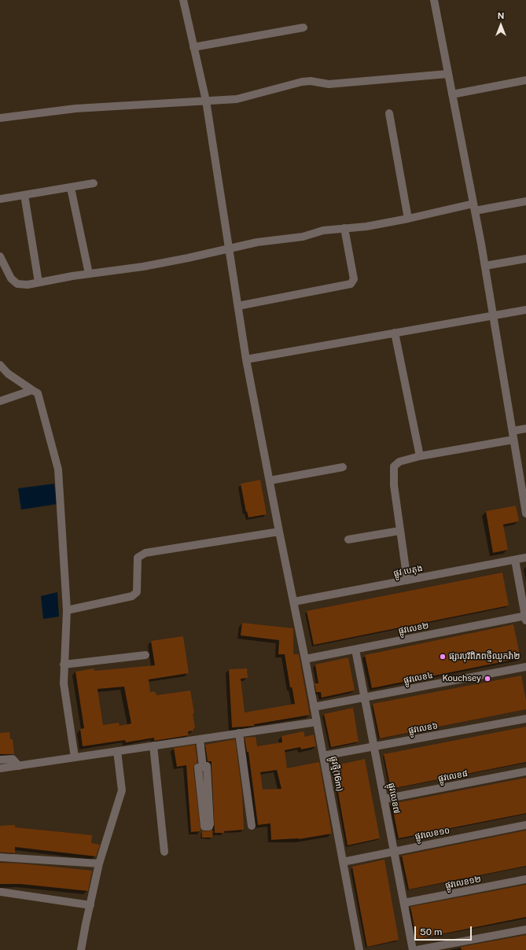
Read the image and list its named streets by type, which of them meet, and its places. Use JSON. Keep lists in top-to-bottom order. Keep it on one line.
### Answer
{"streets":{"street":["ផ្លូវ បេតុង","ផ្លូវលេខ២","ផ្លូវលេខ៤","ផ្លូវលេខ៦","ផ្លូវថ្មី(16m)","ផ្លូវលេខ៨","ផ្លុវលេខ៧","ផ្លូវលេខ១០","ផ្លូវលេខ១២"]},"crossings":[["ផ្លូវ បេតុង","ផ្លូវថ្មី(16m)"],["ផ្លូវលេខ២","ផ្លូវថ្មី(16m)"],["ផ្លូវលេខ២","ផ្លុវលេខ៧"],["ផ្លូវលេខ៤","ផ្លូវថ្មី(16m)"],["ផ្លូវលេខ៤","ផ្លុវលេខ៧"],["ផ្លូវលេខ៦","ផ្លូវថ្មី(16m)"],["ផ្លូវលេខ៦","ផ្លុវលេខ៧"],["ផ្លូវថ្មី(16m)","ផ្លូវលេខ១០"],["ផ្លូវលេខ៨","ផ្លុវលេខ៧"],["ផ្លុវលេខ៧","ផ្លូវលេខ១០"],["ផ្លុវលេខ៧","ផ្លូវលេខ១២"]],"places":["ផ្សារបុរីពិភពថ្មីឈូកវ៉ា២","Kouchsey"],"scale_bar":"50 m","north":"top"}
